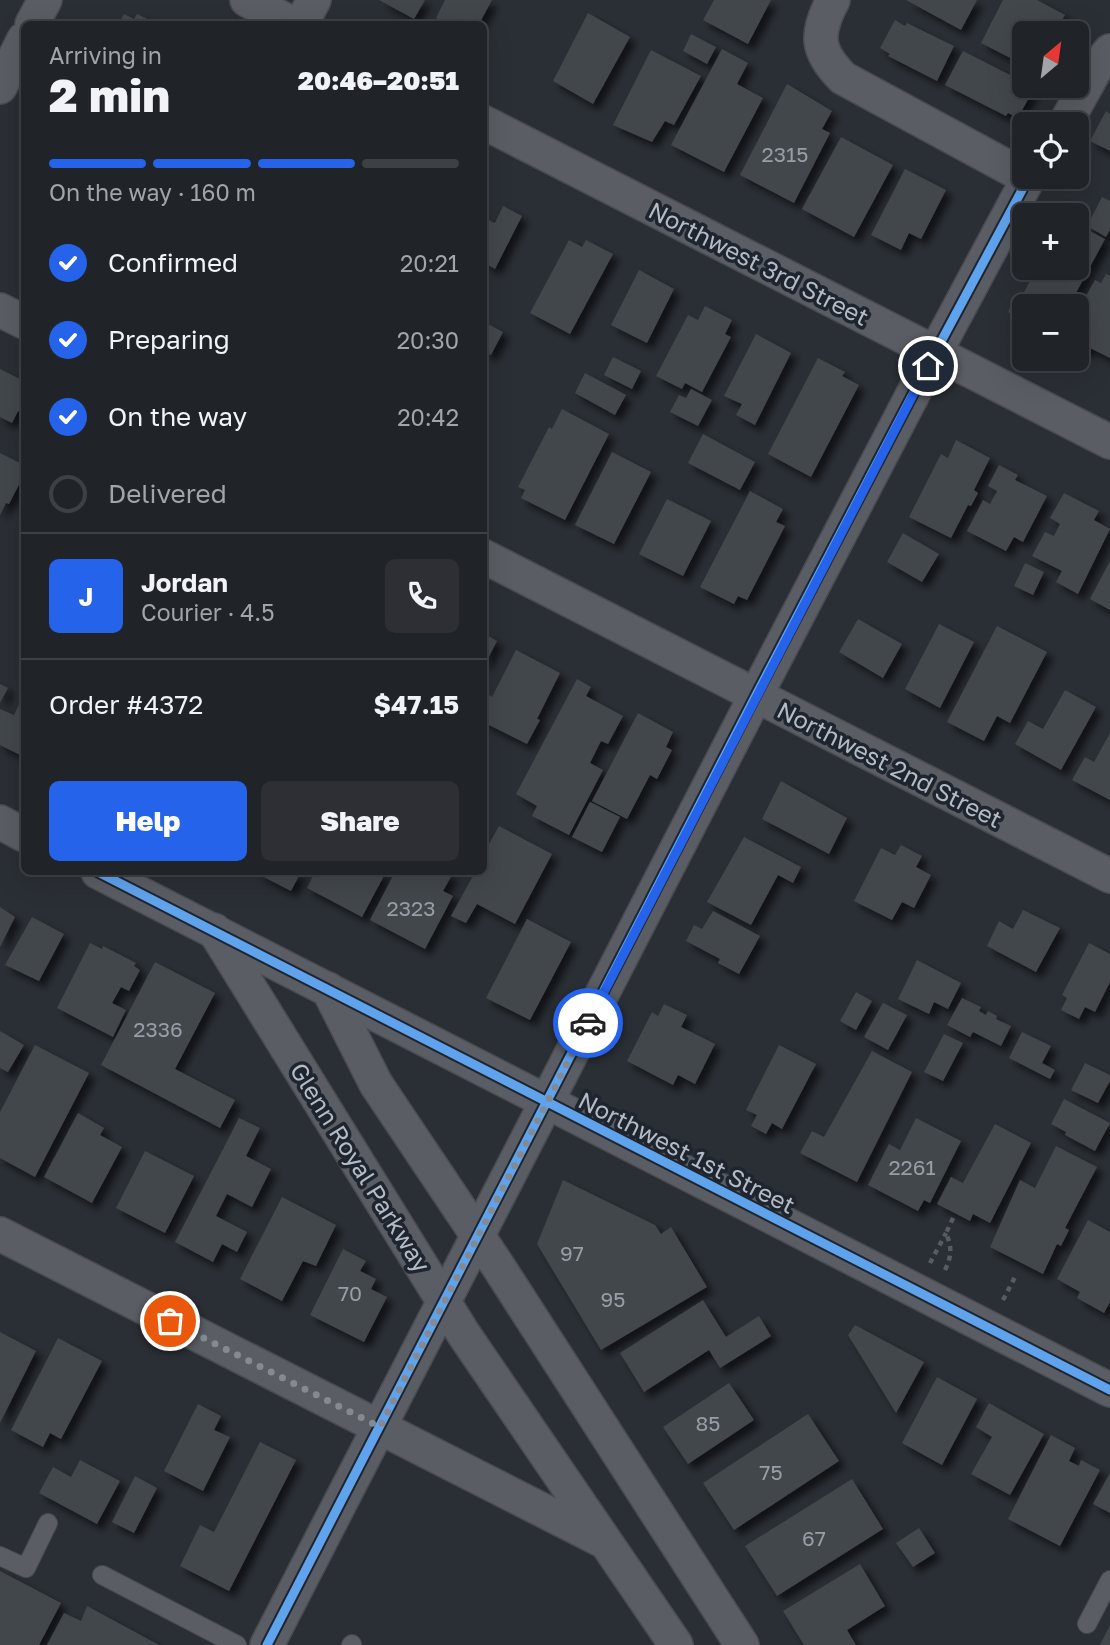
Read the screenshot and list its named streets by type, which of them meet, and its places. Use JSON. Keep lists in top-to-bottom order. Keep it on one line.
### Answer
{"streets":{"street":["Northwest 3rd Street","Northwest 2nd Street","Northwest 1st Street","Glenn Royal Parkway"]},"crossings":[["Northwest 1st Street","Glenn Royal Parkway"]],"house_numbers":["2315","2323","2336","2261","97","70","95","85","75","67"],"north":"top right","page":{"map_buttons":["+","−"],"heading":["2 min","Arriving in","20:46–20:51"],"panel":["Jordan","Courier · 4.5","Order #4372","$47.15"],"bar":"On the way · 160 m","list":[["Confirmed","20:21"],["Preparing","20:30"],["On the way","20:42"],"Delivered"],"round":"J","buttons":["Help","Share"]}}
